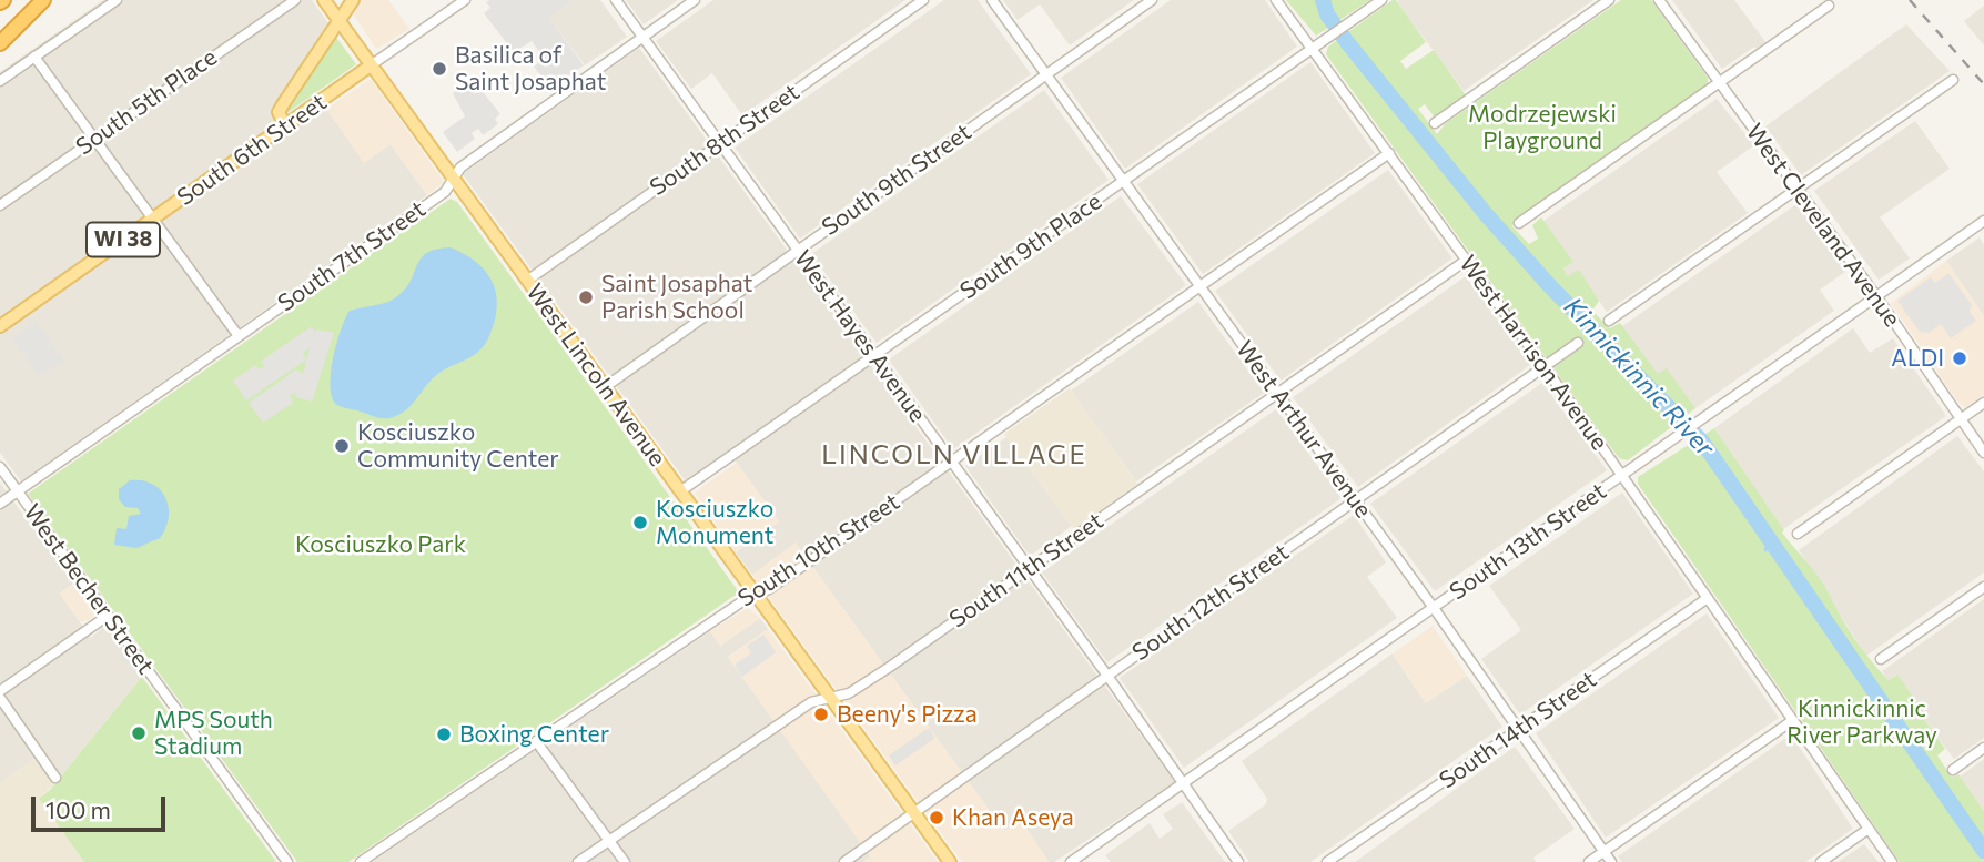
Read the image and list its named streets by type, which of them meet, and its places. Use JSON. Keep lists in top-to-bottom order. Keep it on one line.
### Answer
{"streets":{"main road":["South 6th Street","WI 38","West Lincoln Avenue"],"street":["South 5th Place","South 8th Street","South 9th Street","West Cleveland Avenue","South 9th Place","South 7th Street","West Hayes Avenue","West Harrison Avenue","West Arthur Avenue","South 13th Street","South 10th Street","South 11th Street","West Becher Street","South 12th Street","South 14th Street"]},"crossings":[["South 8th Street","West Hayes Avenue"],["South 8th Street","West Lincoln Avenue"],["South 6th Street","West Lincoln Avenue"],["South 9th Street","West Hayes Avenue"],["South 9th Street","West Lincoln Avenue"],["South 9th Street","West Arthur Avenue"],["West Cleveland Avenue","South 13th Street"],["South 9th Place","West Hayes Avenue"],["South 9th Place","West Harrison Avenue"],["South 9th Place","West Lincoln Avenue"],["South 9th Place","West Arthur Avenue"],["South 7th Street","West Hayes Avenue"],["South 7th Street","West Lincoln Avenue"],["South 7th Street","West Becher Street"],["West Hayes Avenue","South 13th Street"],["West Hayes Avenue","South 10th Street"],["West Hayes Avenue","South 11th Street"],["West Hayes Avenue","South 12th Street"],["West Harrison Avenue","South 13th Street"],["West Harrison Avenue","South 10th Street"],["West Harrison Avenue","South 11th Street"],["West Harrison Avenue","South 12th Street"],["West Harrison Avenue","South 14th Street"],["West Lincoln Avenue","South 10th Street"],["West Lincoln Avenue","South 11th Street"],["West Lincoln Avenue","South 12th Street"],["West Arthur Avenue","South 13th Street"],["West Arthur Avenue","South 10th Street"],["West Arthur Avenue","South 11th Street"],["West Arthur Avenue","South 12th Street"],["West Arthur Avenue","South 14th Street"]],"districts":["LINCOLN VILLAGE"],"water":["Kinnickinnic River"],"parks":["Modrzejewski Playground","Kosciuszko Park","Kinnickinnic River Parkway"],"places":["Basilica of Saint Josaphat","Saint Josaphat Parish School","ALDI","Kosciuszko Community Center","Kosciuszko Monument","Beeny's Pizza","MPS South Stadium","Boxing Center","Khan Aseya"],"scale_bar":"100 m"}
